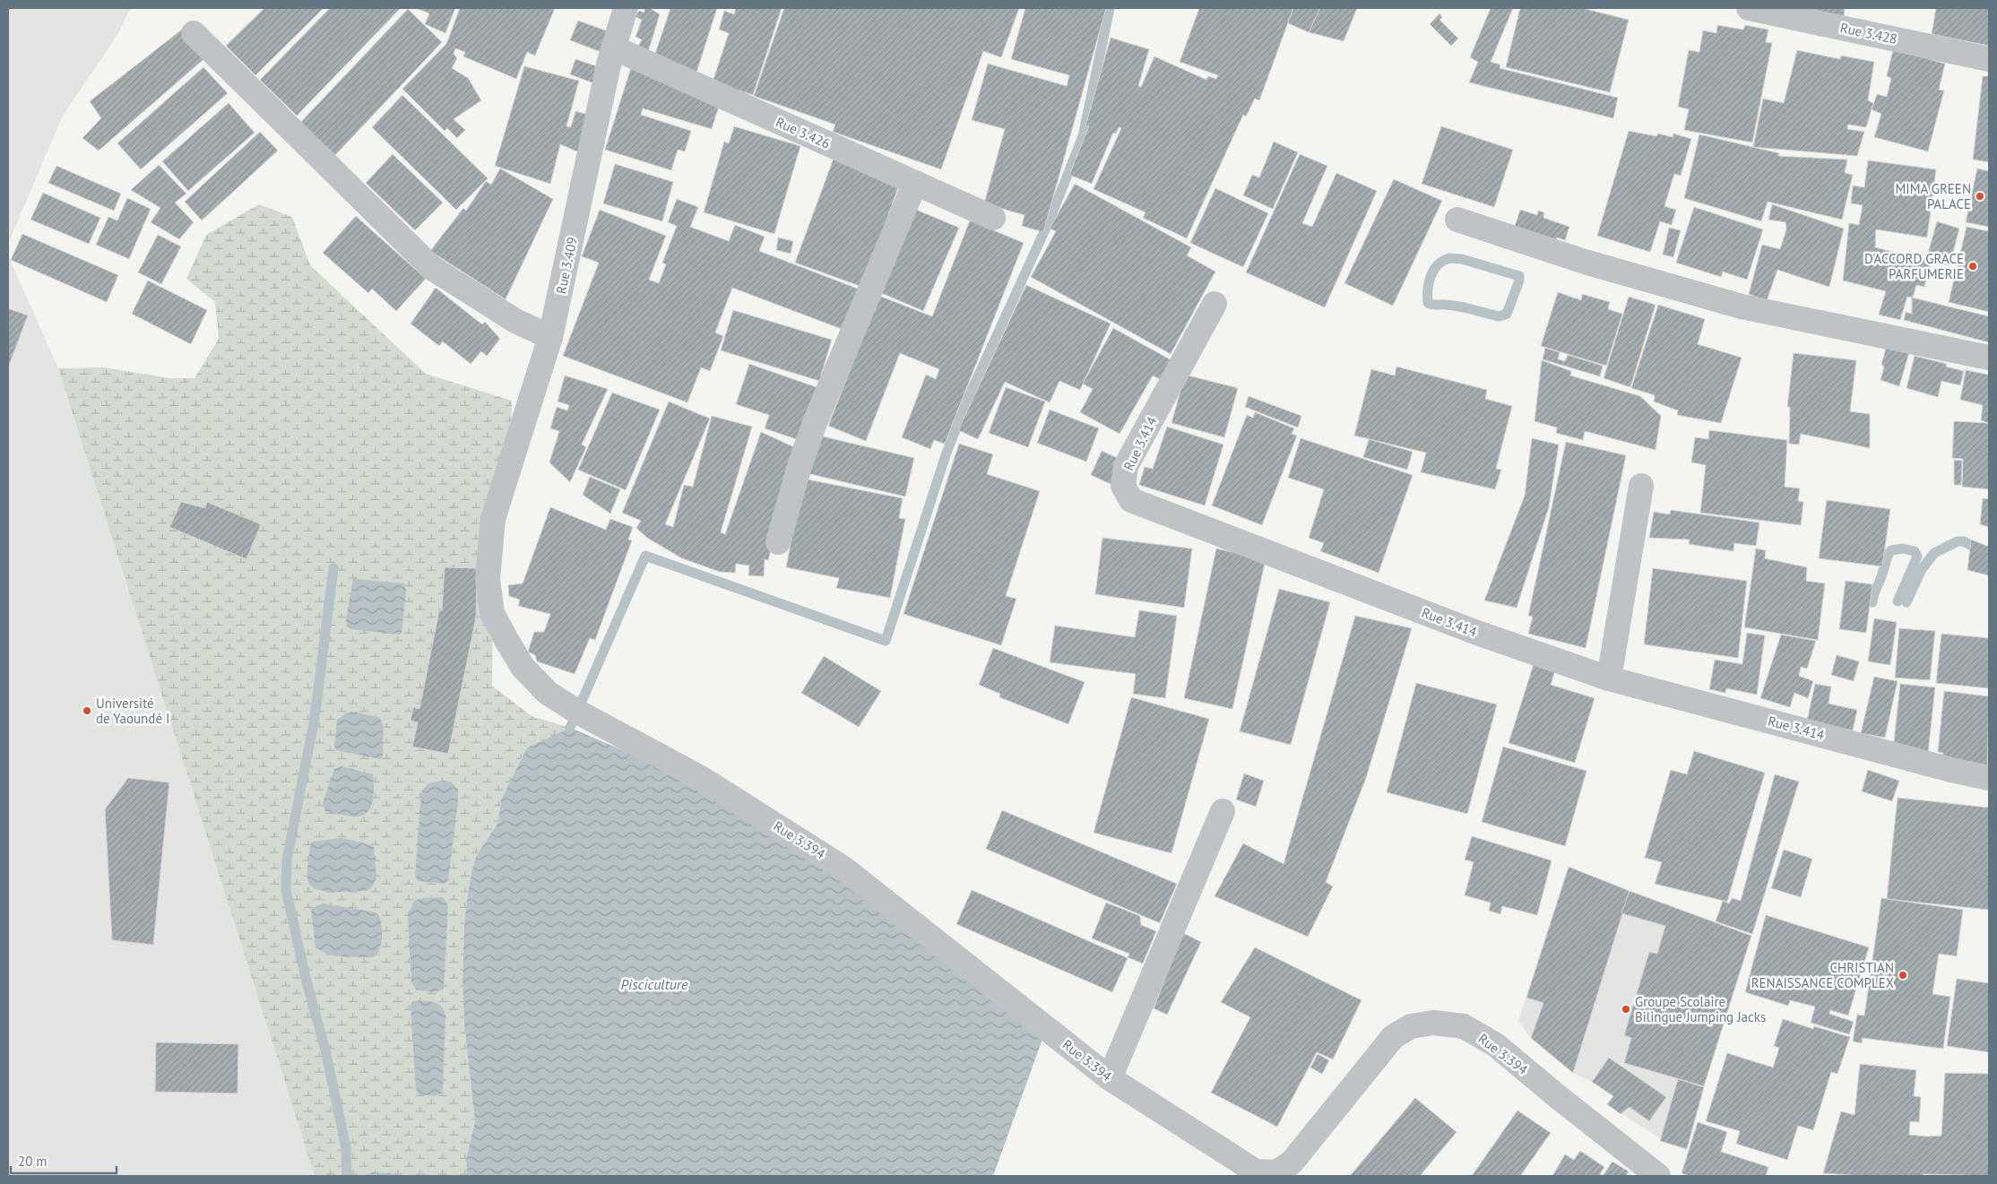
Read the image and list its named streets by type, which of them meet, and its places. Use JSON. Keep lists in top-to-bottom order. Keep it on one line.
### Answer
{"streets":{"street":["Rue 3.428","Rue 3.426","Rue 3.409","Rue 3.414","Rue 3.394"]},"crossings":[["Rue 3.426","Rue 3.409"],["Rue 3.409","Rue 3.394"]],"water":["Pisciculture"],"places":["MIMA GREEN PALACE","D'ACCORD GRACE PARFUMERIE","Université de Yaoundé I","CHRISTIAN RENAISSANCE COMPLEX","Groupe Scolaire Bilingue Jumping Jacks"],"scale_bar":"20 m"}
